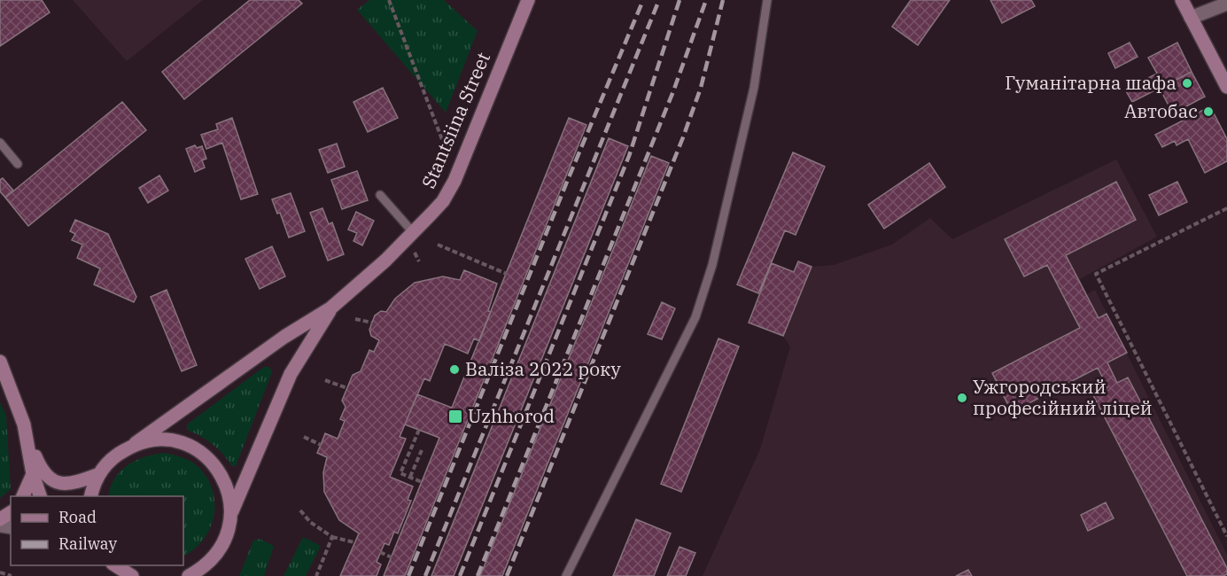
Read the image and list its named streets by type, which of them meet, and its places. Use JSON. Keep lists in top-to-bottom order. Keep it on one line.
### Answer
{"streets":{"main road":["Stantsiina Street"]},"places":{"other":["Гуманітарна шафа","Автобас","Валіза 2022 року","Ужгородський професійний ліцей"],"transit":["Uzhhorod"]},"legend":["Road","Railway"]}
